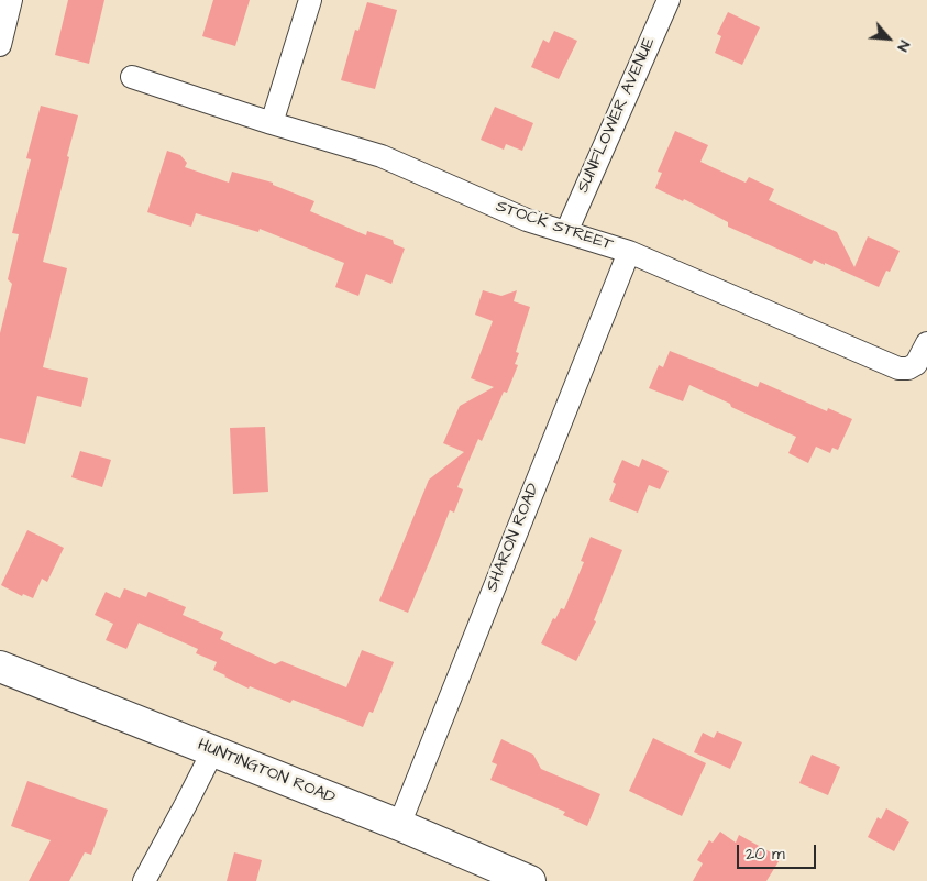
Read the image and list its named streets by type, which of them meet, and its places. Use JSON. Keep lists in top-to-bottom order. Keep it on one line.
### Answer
{"streets":{"main road":["HUNTINGTON ROAD"],"street":["SUNFLOWER AVENUE","STOCK STREET","SHARON ROAD"]},"crossings":[["SUNFLOWER AVENUE","STOCK STREET"],["STOCK STREET","SHARON ROAD"],["SHARON ROAD","HUNTINGTON ROAD"]],"scale_bar":"20 m","north":"bottom right"}
